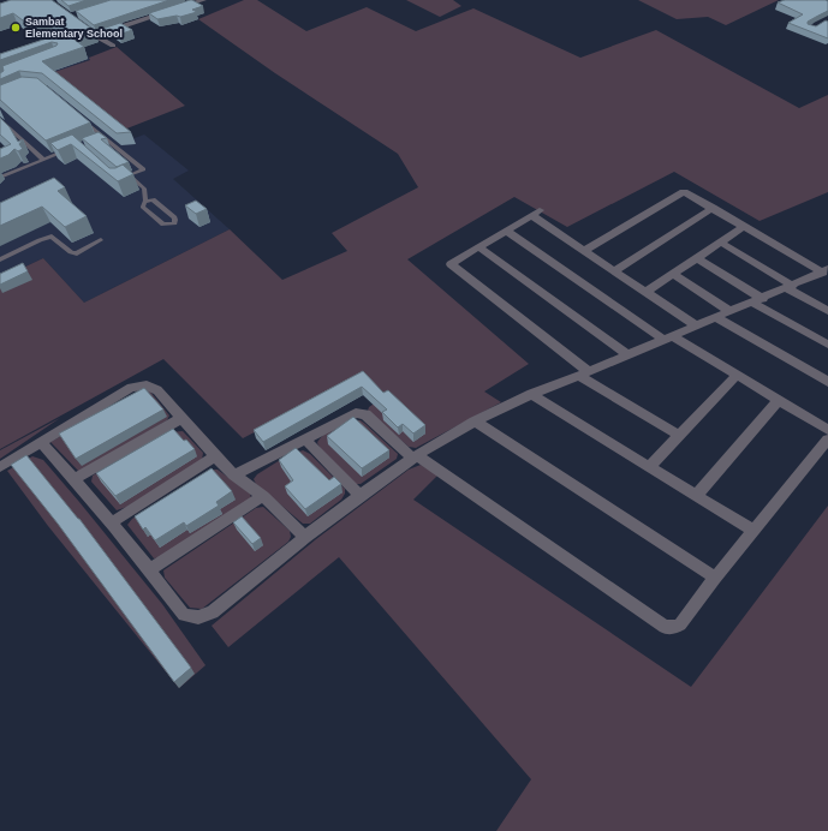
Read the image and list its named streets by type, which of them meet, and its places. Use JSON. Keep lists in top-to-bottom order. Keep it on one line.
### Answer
{"places":["Sambat Elementary School"]}
